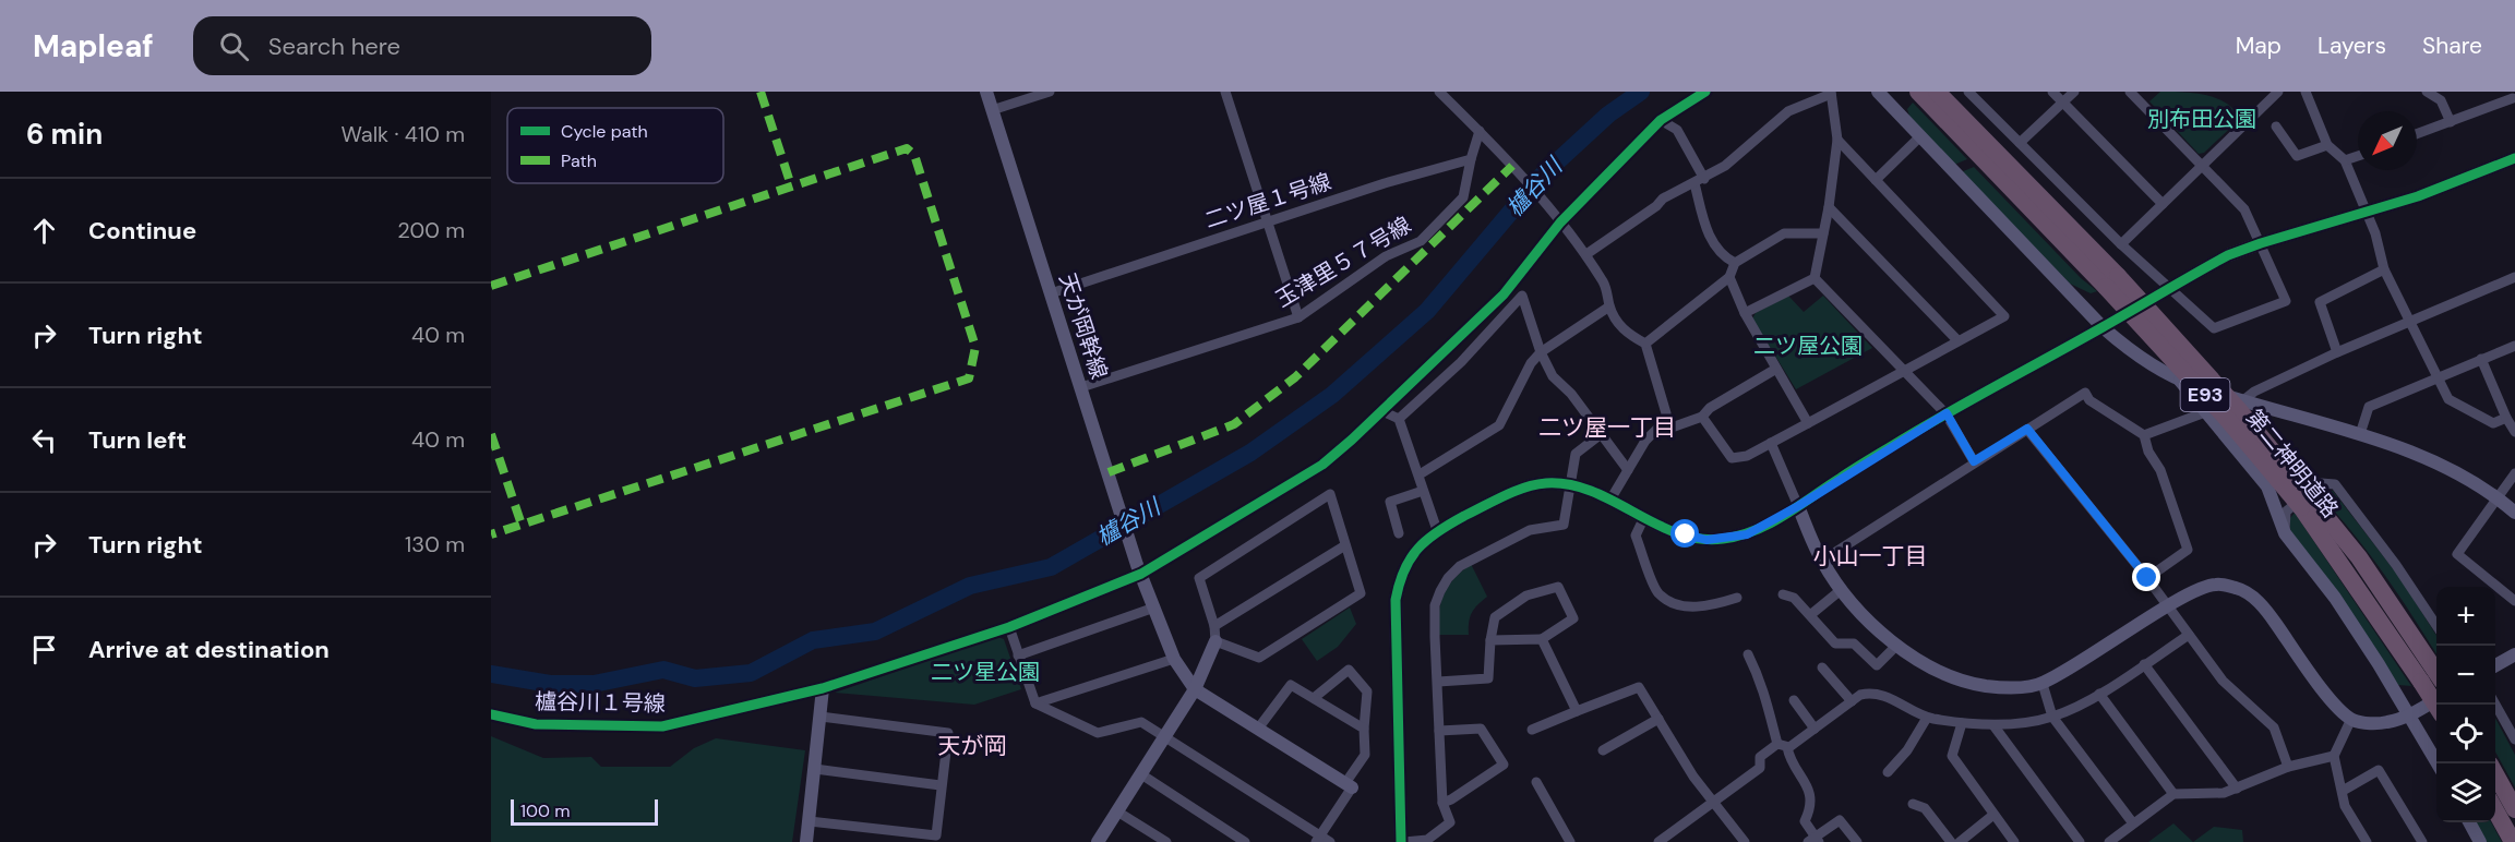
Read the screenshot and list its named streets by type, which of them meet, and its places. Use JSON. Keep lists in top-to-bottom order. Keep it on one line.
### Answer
{"streets":{"highway":["E93","第二神明道路"],"street":["二ツ屋１号線","玉津里５７号線","天が岡幹線","櫨谷川１号線"]},"crossings":[["二ツ屋１号線","玉津里５７号線"],["二ツ屋１号線","天が岡幹線"],["玉津里５７号線","天が岡幹線"],["天が岡幹線","櫨谷川１号線"]],"districts":["二ツ屋一丁目","小山一丁目","天が岡"],"water":["櫨谷川"],"parks":["別布田公園","二ツ屋公園","二ツ星公園"],"legend":["Cycle path","Path"],"scale_bar":"100 m","north":"bottom left","page":{"header":"Mapleaf","search":"Search here","nav":["Map","Layers","Share"],"heading":["6 min","Walk · 410 m"],"list":[["Continue","200 m"],["Turn right","40 m"],["Turn left","40 m"],["Turn right","130 m"],"Arrive at destination"],"map_buttons":["+","−"],"scale":"100 m"}}
